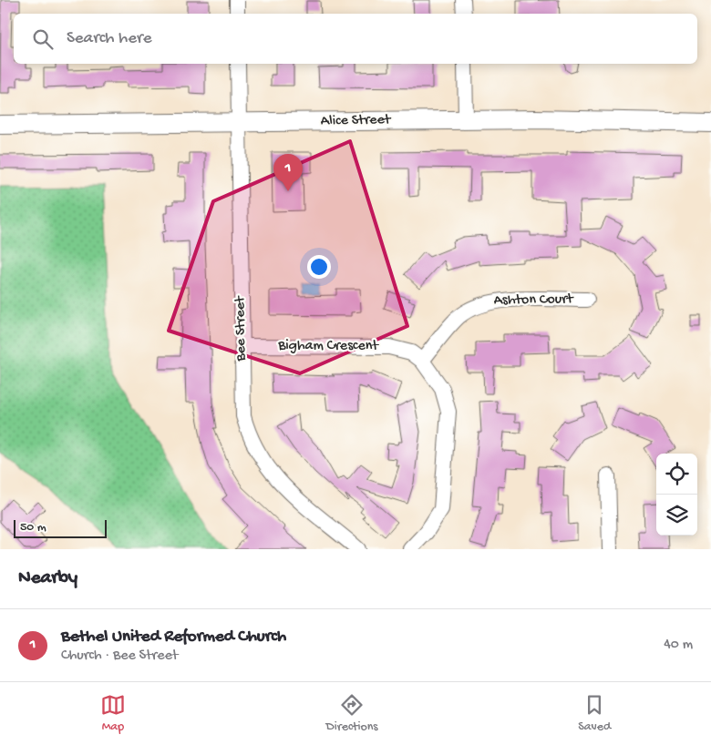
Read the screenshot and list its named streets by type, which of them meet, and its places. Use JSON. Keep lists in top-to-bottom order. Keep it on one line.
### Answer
{"streets":{"street":["Alice Street","Ashton Court","Bee Street","Bigham Crescent"]},"crossings":[["Alice Street","Bee Street"],["Ashton Court","Bigham Crescent"],["Bee Street","Bigham Crescent"]],"scale_bar":"50 m","page":{"search":"Search here","pins":"1","scale":"50 m","heading":"Nearby","list":[{"mark":"1","name":"Bethel United Reformed Church","note":"Church · Bee Street","value":"40 m"}],"nav":["Map","Directions","Saved"]}}
